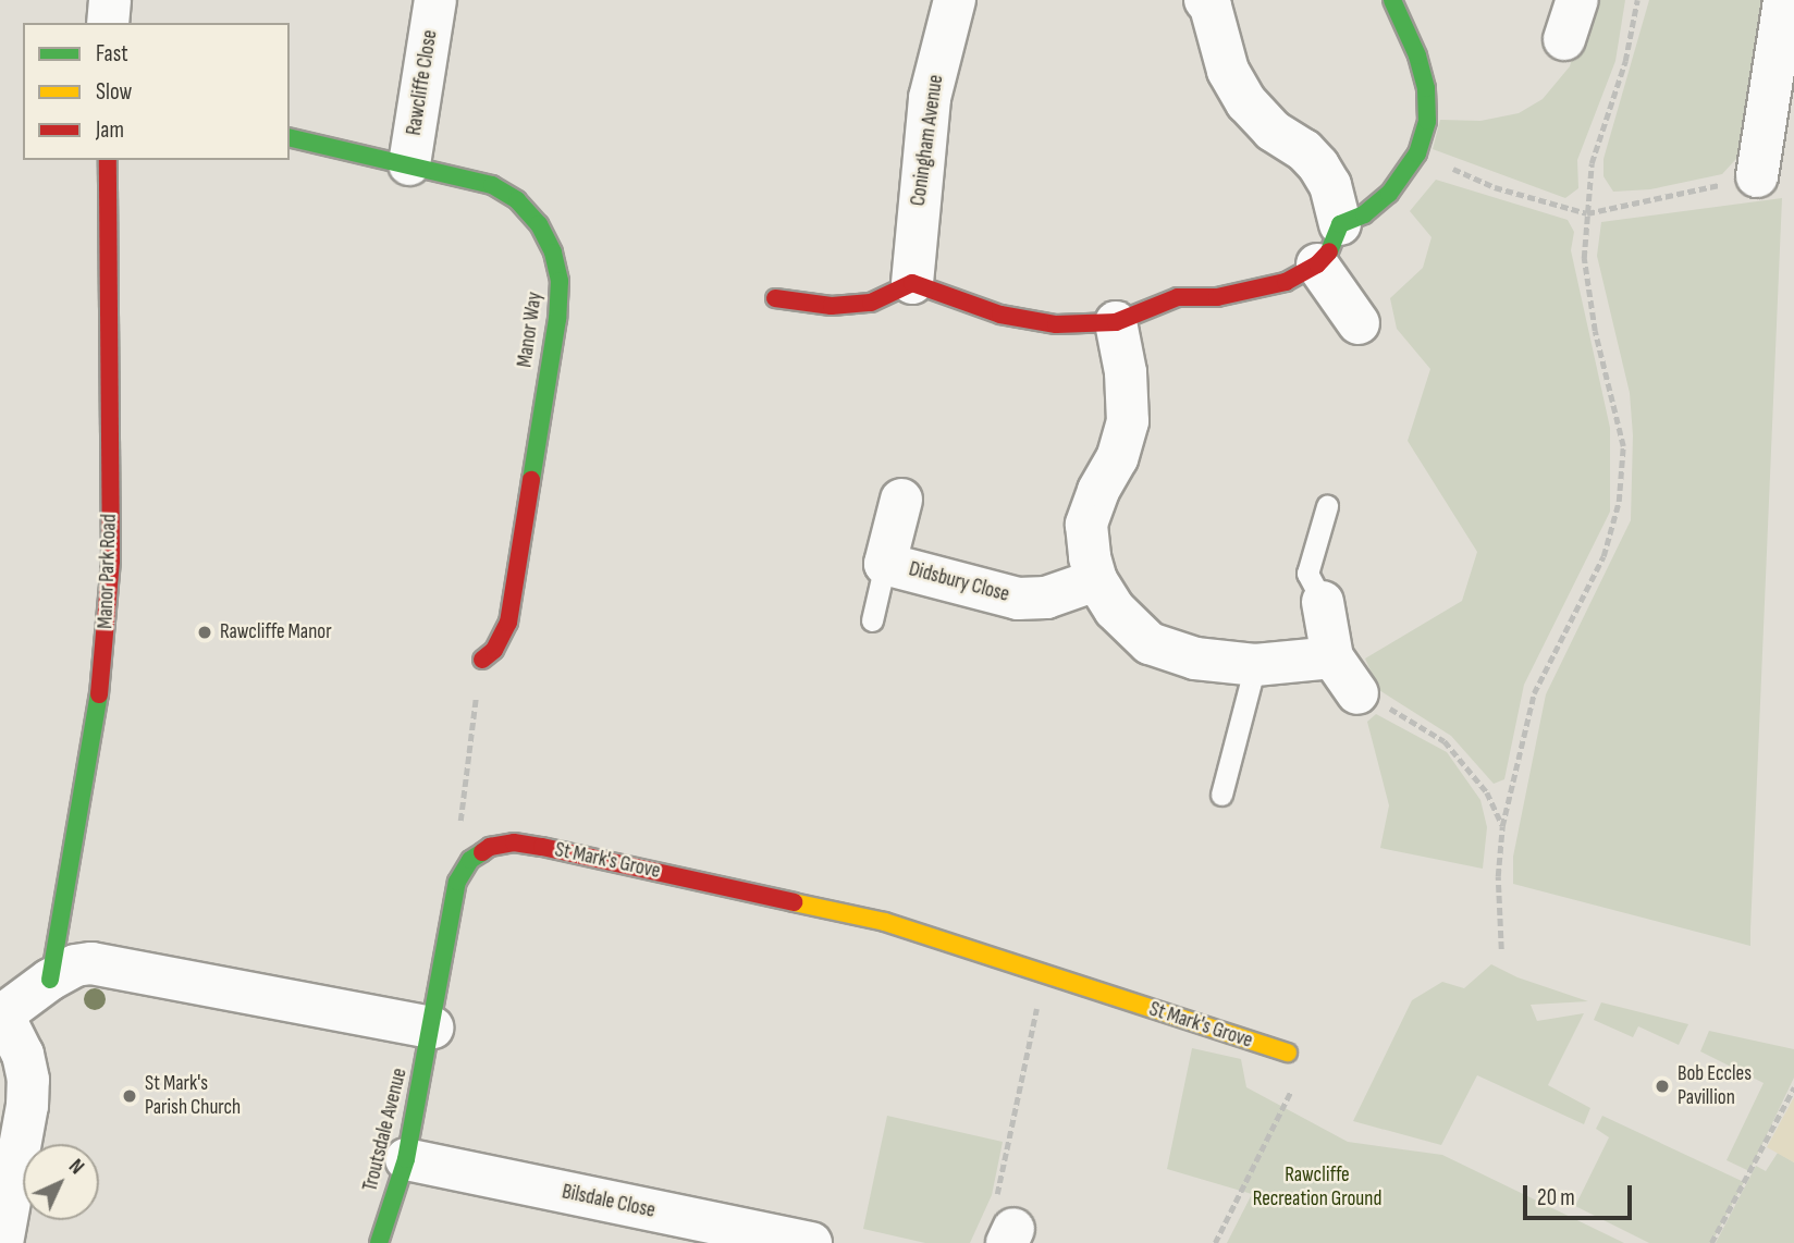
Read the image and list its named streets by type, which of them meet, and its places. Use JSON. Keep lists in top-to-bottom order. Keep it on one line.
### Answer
{"streets":{"street":["Rawcliffe Close","Coningham Avenue","Manor Way","Manor Park Road","Didsbury Close","St Mark's Grove","Troutsdale Avenue","Bilsdale Close"]},"crossings":[["Rawcliffe Close","Manor Way"],["St Mark's Grove","Troutsdale Avenue"],["Troutsdale Avenue","Bilsdale Close"]],"parks":["Rawcliffe Recreation Ground"],"places":["Rawcliffe Manor","Bob Eccles Pavillion","St Mark's Parish Church"],"legend":["Fast","Slow","Jam"],"scale_bar":"20 m","north":"top right"}
